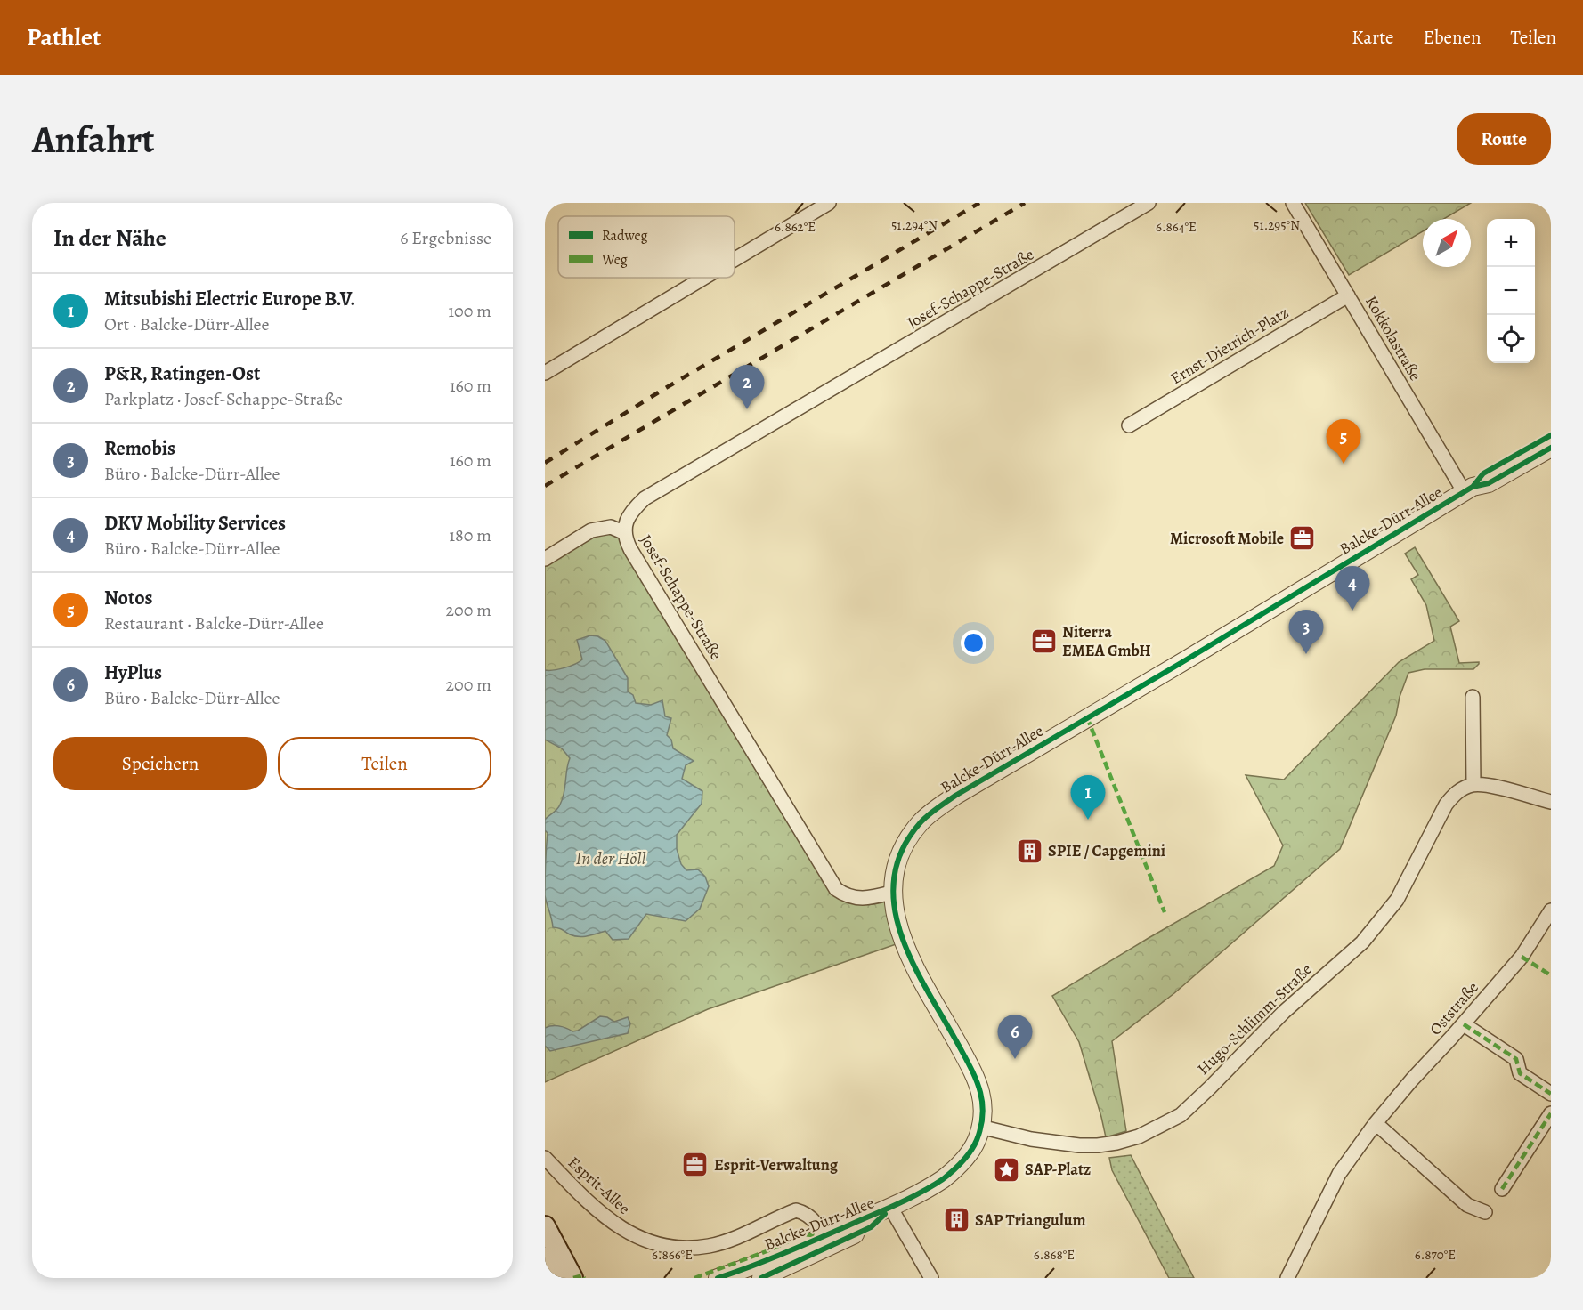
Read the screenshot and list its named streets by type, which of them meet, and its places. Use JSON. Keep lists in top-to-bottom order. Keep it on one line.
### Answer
{"streets":{"street":["Josef-Schappe-Straße","Kokkolastraße","Ernst-Dietrich-Platz","Balcke-Dürr-Allee","Oststraße","Hugo-Schlimm-Straße","Esprit-Allee"]},"crossings":[["Josef-Schappe-Straße","Balcke-Dürr-Allee"],["Kokkolastraße","Ernst-Dietrich-Platz"],["Kokkolastraße","Balcke-Dürr-Allee"],["Balcke-Dürr-Allee","Hugo-Schlimm-Straße"],["Balcke-Dürr-Allee","Esprit-Allee"]],"water":["In der Höll"],"places":{"office":["Microsoft Mobile","Niterra EMEA GmbH","Esprit-Verwaltung"],"building":["SPIE / Capgemini","SAP Triangulum"],"place":["SAP-Platz"]},"legend":["Radweg","Weg"],"north":"top right","page":{"header":"Pathlet","nav":["Karte","Ebenen","Teilen"],"buttons":["Route",["Speichern","Teilen"]],"title":"Anfahrt","heading":["In der Nähe","6 Ergebnisse"],"map_buttons":["+","−"],"list":[{"mark":"1","name":"Mitsubishi Electric Europe B.V.","note":"Ort · Balcke-Dürr-Allee","value":"100 m"},{"mark":"2","name":"P&R, Ratingen-Ost","note":"Parkplatz · Josef-Schappe-Straße","value":"160 m"},{"mark":"3","name":"Remobis","note":"Büro · Balcke-Dürr-Allee","value":"160 m"},{"mark":"4","name":"DKV Mobility Services","note":"Büro · Balcke-Dürr-Allee","value":"180 m"},{"mark":"5","name":"Notos","note":"Restaurant · Balcke-Dürr-Allee","value":"200 m"},{"mark":"6","name":"HyPlus","note":"Büro · Balcke-Dürr-Allee","value":"200 m"}],"pins":["2","5","4","3","1","6"]},"coordinates":["51.294°N","51.295°N","6.862°E","6.864°E","6.866°E","6.868°E","6.870°E"]}
